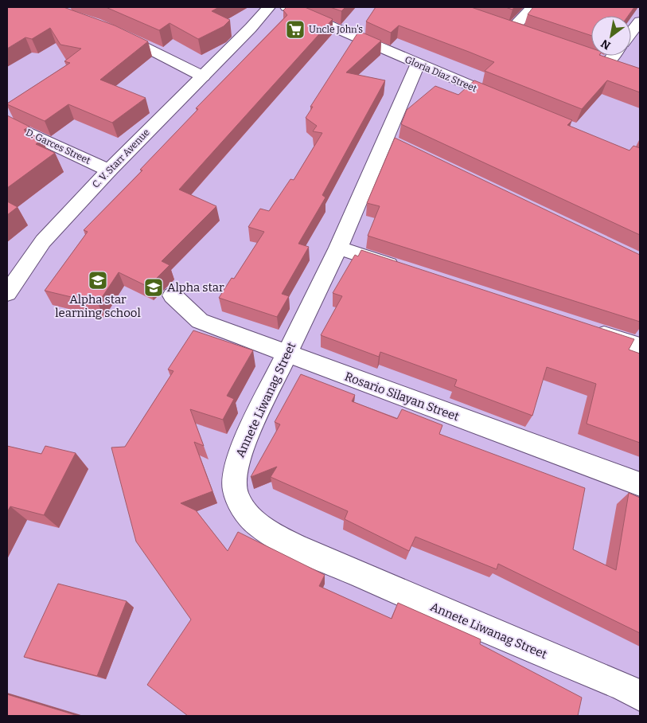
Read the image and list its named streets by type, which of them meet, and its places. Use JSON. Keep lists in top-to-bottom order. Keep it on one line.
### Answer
{"streets":{"street":["Gloria Diaz Street","D. Garces Street","C. V. Starr Avenue","Rosario Silayan Street","Annete Liwanag Street"]},"crossings":[["Gloria Diaz Street","Annete Liwanag Street"],["D. Garces Street","C. V. Starr Avenue"],["Rosario Silayan Street","Annete Liwanag Street"]],"places":{"supermarket":["Uncle John's"],"school or university":["Alpha star learning school","Alpha star"]},"north":"bottom left"}
